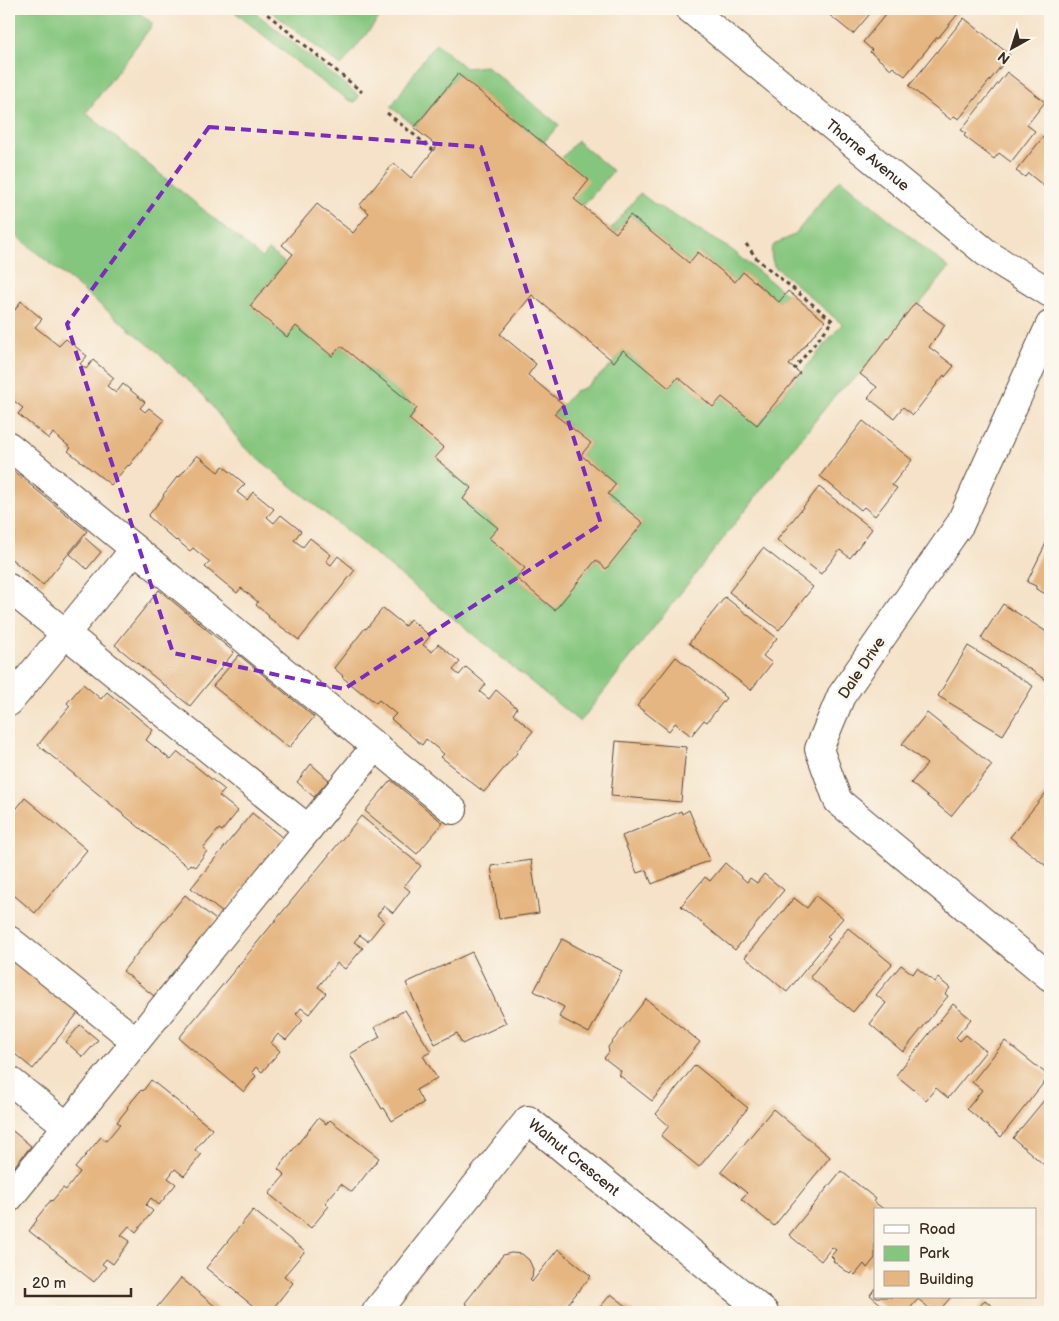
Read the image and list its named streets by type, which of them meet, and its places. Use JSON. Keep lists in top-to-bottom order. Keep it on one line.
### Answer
{"streets":{"street":["Thorne Avenue","Dale Drive","Walnut Crescent"]},"legend":["Road","Park","Building"],"scale_bar":"20 m","north":"bottom left"}
